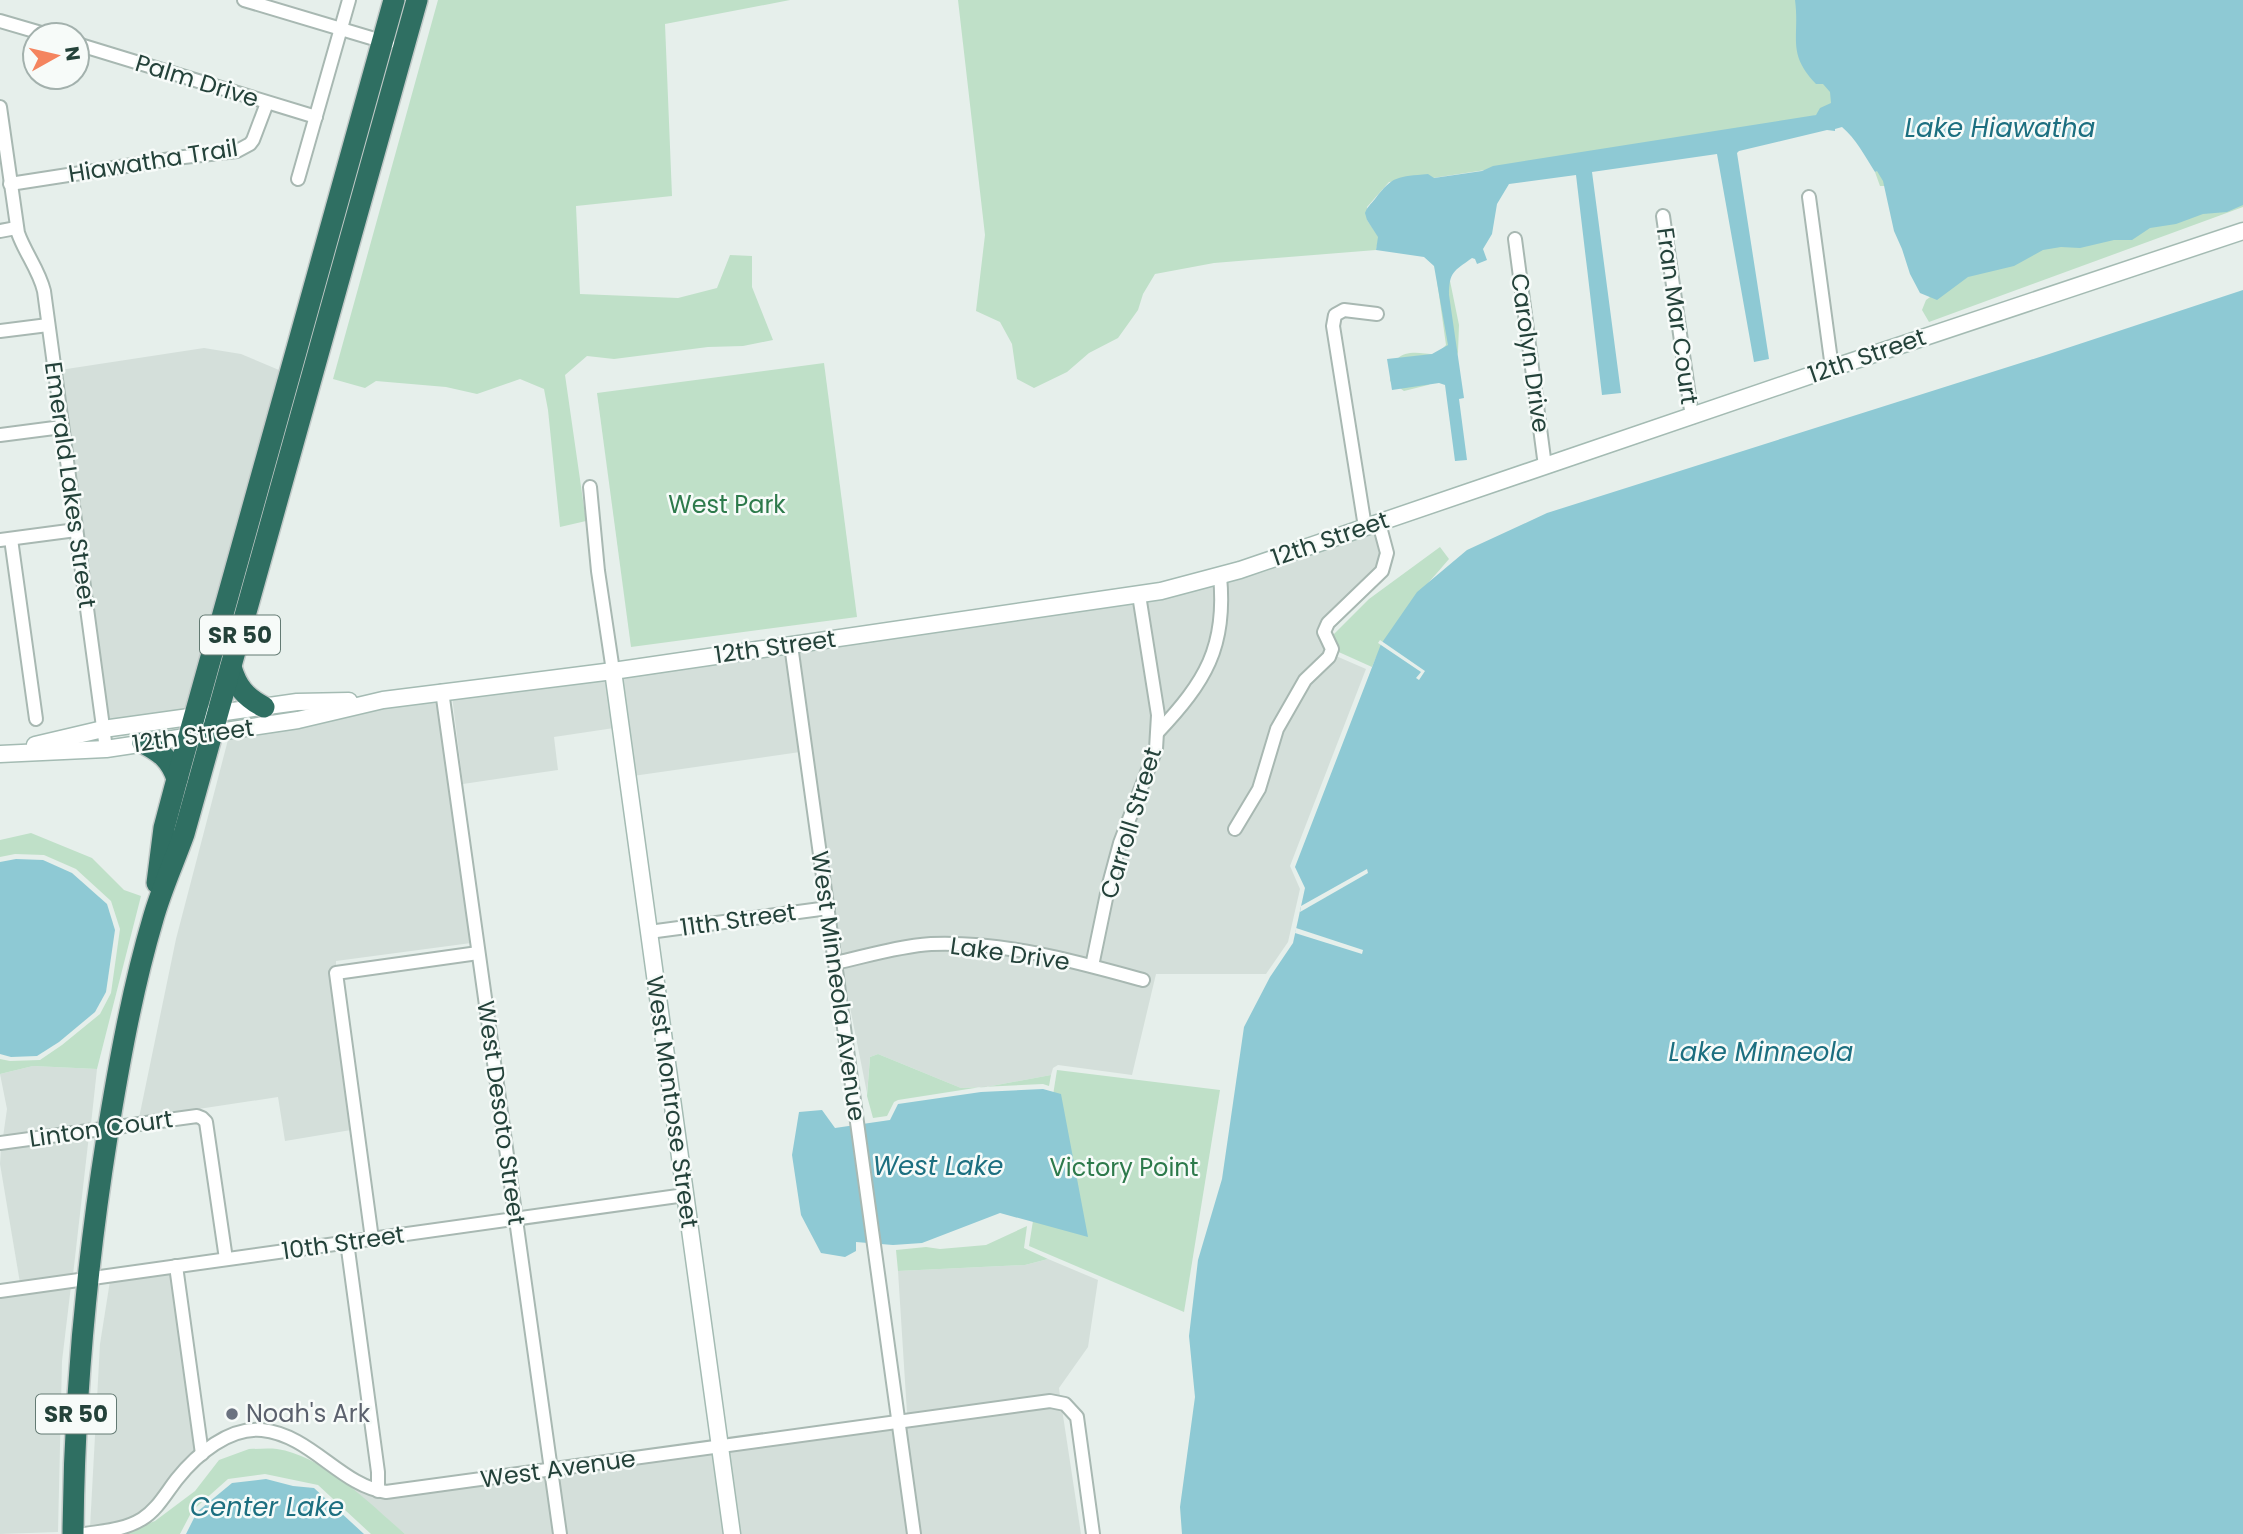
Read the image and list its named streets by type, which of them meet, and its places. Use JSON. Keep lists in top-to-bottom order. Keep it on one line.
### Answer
{"streets":{"highway":["SR 50"],"main road":["12th Street","West Montrose Street"],"street":["Palm Drive","Hiawatha Trail","Fran Mar Court","Carolyn Drive","Emerald Lakes Street","Carroll Street","11th Street","Lake Drive","West Minneola Avenue","West Desoto Street","Linton Court","10th Street","West Avenue"]},"crossings":[["Palm Drive","Hiawatha Trail"],["Hiawatha Trail","Emerald Lakes Street"],["Fran Mar Court","12th Street"],["Carolyn Drive","12th Street"],["12th Street","Emerald Lakes Street"],["12th Street","SR 50"],["12th Street","Carroll Street"],["12th Street","West Minneola Avenue"],["12th Street","West Montrose Street"],["12th Street","West Desoto Street"],["SR 50","Linton Court"],["SR 50","10th Street"],["Carroll Street","Lake Drive"],["11th Street","West Minneola Avenue"],["11th Street","West Montrose Street"],["Lake Drive","West Minneola Avenue"],["West Minneola Avenue","West Avenue"],["West Montrose Street","10th Street"],["West Montrose Street","West Avenue"],["West Desoto Street","10th Street"],["West Desoto Street","West Avenue"],["Linton Court","10th Street"]],"water":["Lake Hiawatha","Lake Minneola","West Lake","Center Lake"],"parks":["West Park","Victory Point"],"places":["Noah's Ark"],"north":"right"}
